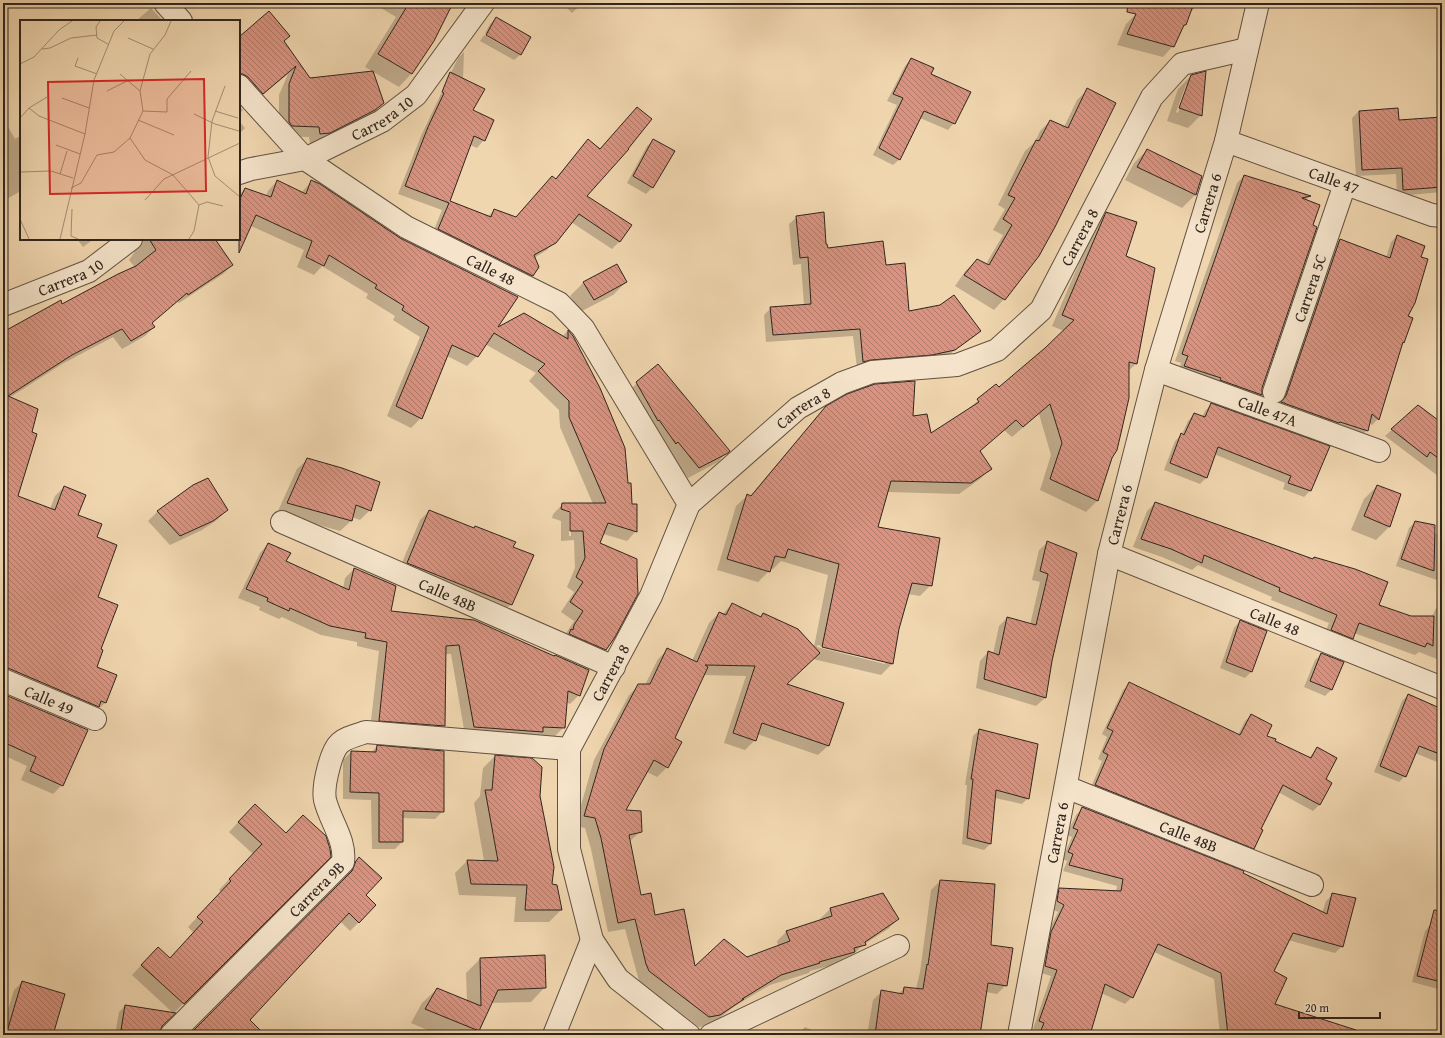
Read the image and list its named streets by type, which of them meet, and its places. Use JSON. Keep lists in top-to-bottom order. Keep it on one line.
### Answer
{"streets":{"street":["Carrera 10","Calle 47","Carrera 6","Carrera 8","Calle 48","Carrera 5C","Calle 47A","Calle 48B","Calle 49","Carrera 9B"]},"crossings":[["Carrera 10","Calle 48"],["Calle 47","Carrera 6"],["Calle 47","Carrera 5C"],["Carrera 6","Carrera 8"],["Carrera 6","Calle 48"],["Carrera 6","Calle 47A"],["Carrera 6","Calle 48B"],["Carrera 8","Calle 48"],["Carrera 8","Calle 48B"],["Carrera 8","Carrera 9B"]],"scale_bar":"20 m"}
